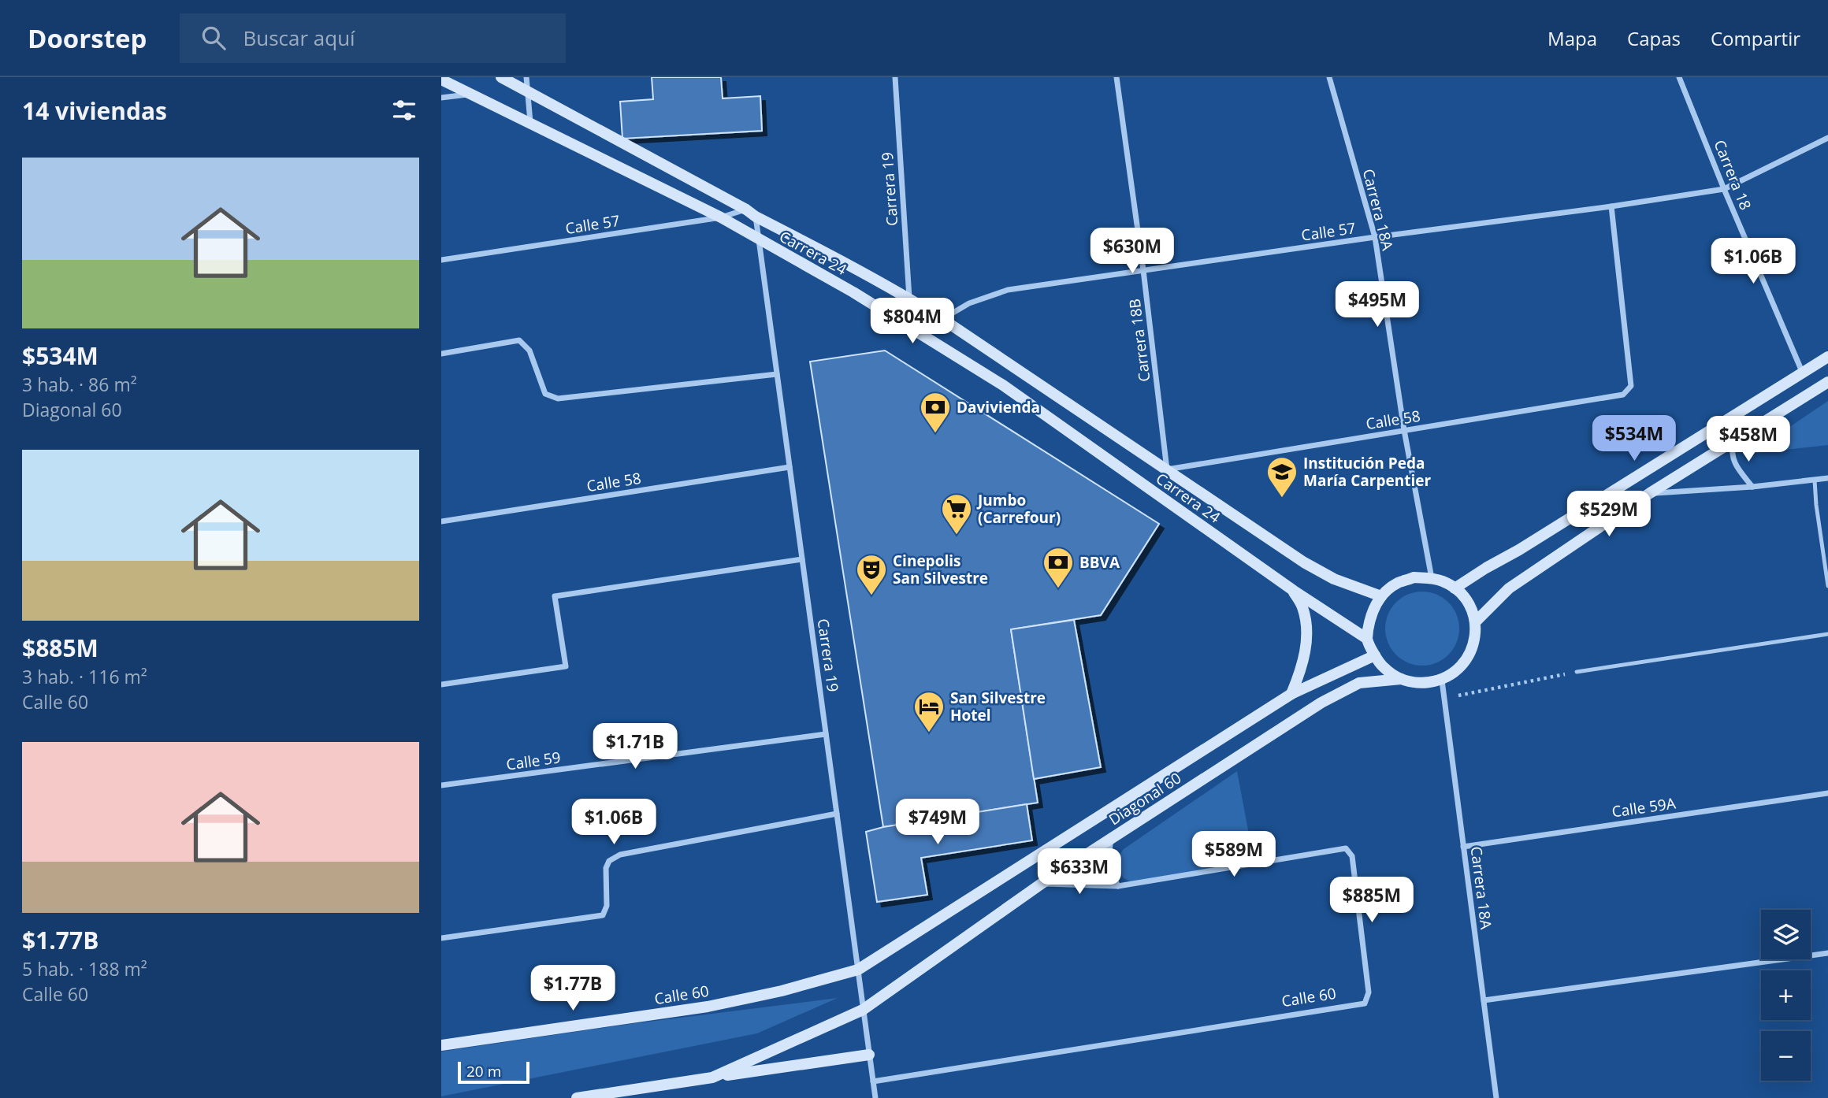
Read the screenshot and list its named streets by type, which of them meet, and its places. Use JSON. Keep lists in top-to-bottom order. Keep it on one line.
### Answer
{"streets":{"street":["Carrera 18","Carrera 19","Carrera 18A","Calle 57","Carrera 24","Carrera 18B","Calle 58","Calle 59","Diagonal 60","Calle 59A","Calle 60"]},"crossings":[["Carrera 18","Calle 57"],["Carrera 19","Carrera 24"],["Carrera 19","Calle 58"],["Carrera 19","Calle 59"],["Carrera 19","Diagonal 60"],["Carrera 19","Calle 60"],["Carrera 18A","Calle 57"],["Carrera 18A","Carrera 24"],["Carrera 18A","Calle 58"],["Carrera 18A","Diagonal 60"],["Carrera 18A","Calle 59A"],["Calle 57","Carrera 24"],["Calle 57","Carrera 18B"],["Calle 57","Calle 58"],["Carrera 24","Carrera 18B"],["Carrera 24","Calle 58"],["Carrera 24","Diagonal 60"],["Carrera 18B","Calle 58"],["Diagonal 60","Calle 60"]],"places":{"bank":["Davivienda","BBVA"],"school or university":["Institución Peda María Carpentier"],"supermarket":["Jumbo (Carrefour)"],"theatre":["Cinepolis San Silvestre"],"hotel":["San Silvestre Hotel"]},"scale_bar":"20 m","page":{"header":"Doorstep","search":"Buscar aquí","nav":["Mapa","Capas","Compartir"],"heading":"14 viviendas","list":[{"name":"$534M","note":"3 hab. · 86 m² · Diagonal 60"},{"name":"$885M","note":"3 hab. · 116 m² · Calle 60"},{"name":"$1.77B","note":"5 hab. · 188 m² · Calle 60"}],"price":["$630M","$1.06B","$495M","$804M","$534M","$458M","$529M","$1.71B","$1.06B","$749M","$589M","$633M","$885M","$1.77B"],"map_buttons":["+","−"],"scale":"20 m"}}
